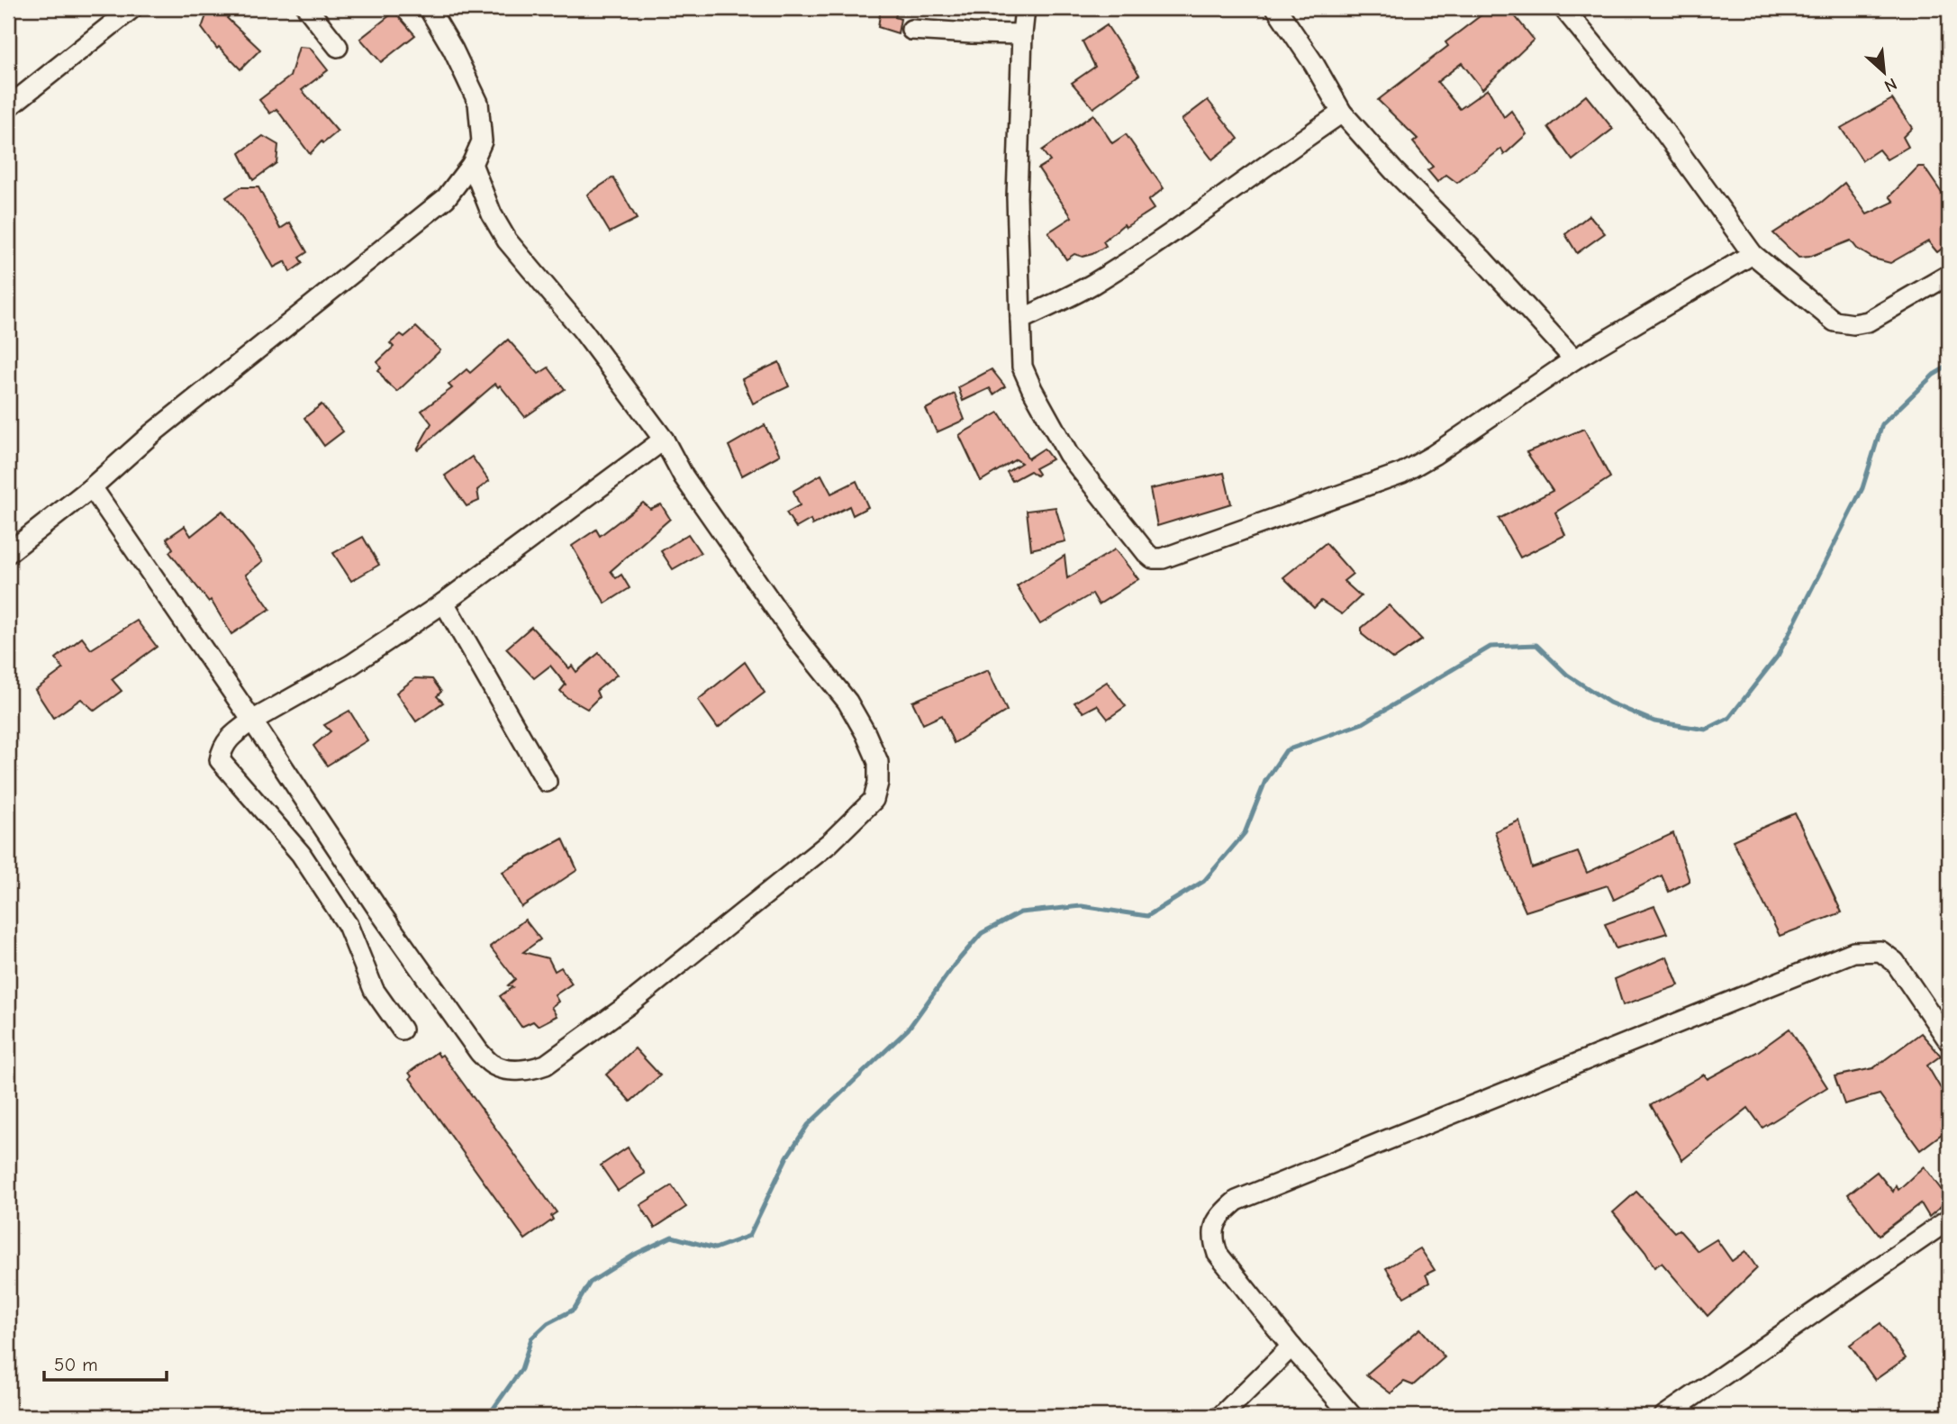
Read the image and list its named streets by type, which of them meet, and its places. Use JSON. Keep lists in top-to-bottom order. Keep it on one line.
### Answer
{"scale_bar":"50 m","north":"bottom right"}
